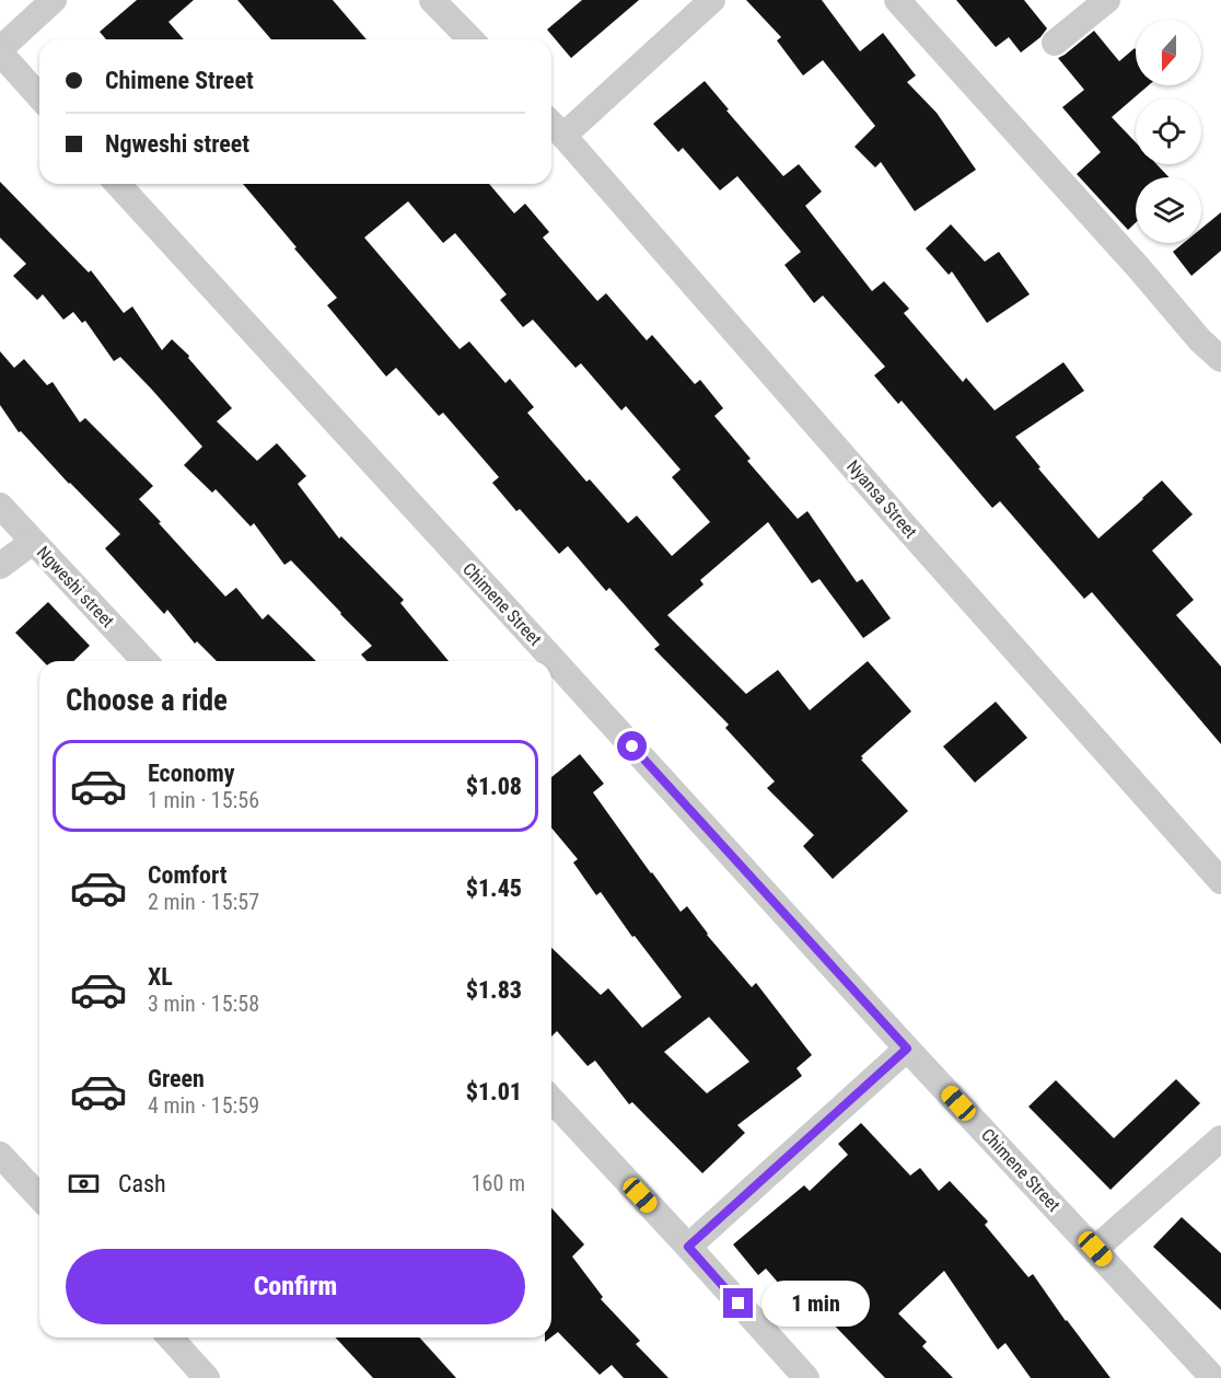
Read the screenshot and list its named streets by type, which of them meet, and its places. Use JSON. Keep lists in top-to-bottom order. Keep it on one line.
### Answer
{"streets":{"street":["Nyansa Street","Ngweshi street","Chimene Street"]},"north":"bottom","page":{"banner":["Chimene Street","Ngweshi street"],"heading":"Choose a ride","list":[{"name":"Economy","note":"1 min · 15:56","value":"$1.08"},{"name":"Comfort","note":"2 min · 15:57","value":"$1.45"},{"name":"XL","note":"3 min · 15:58","value":"$1.83"},{"name":"Green","note":"4 min · 15:59","value":"$1.01"}],"pay":["Cash","160 m"],"buttons":"Confirm","bubble":"1 min"}}
